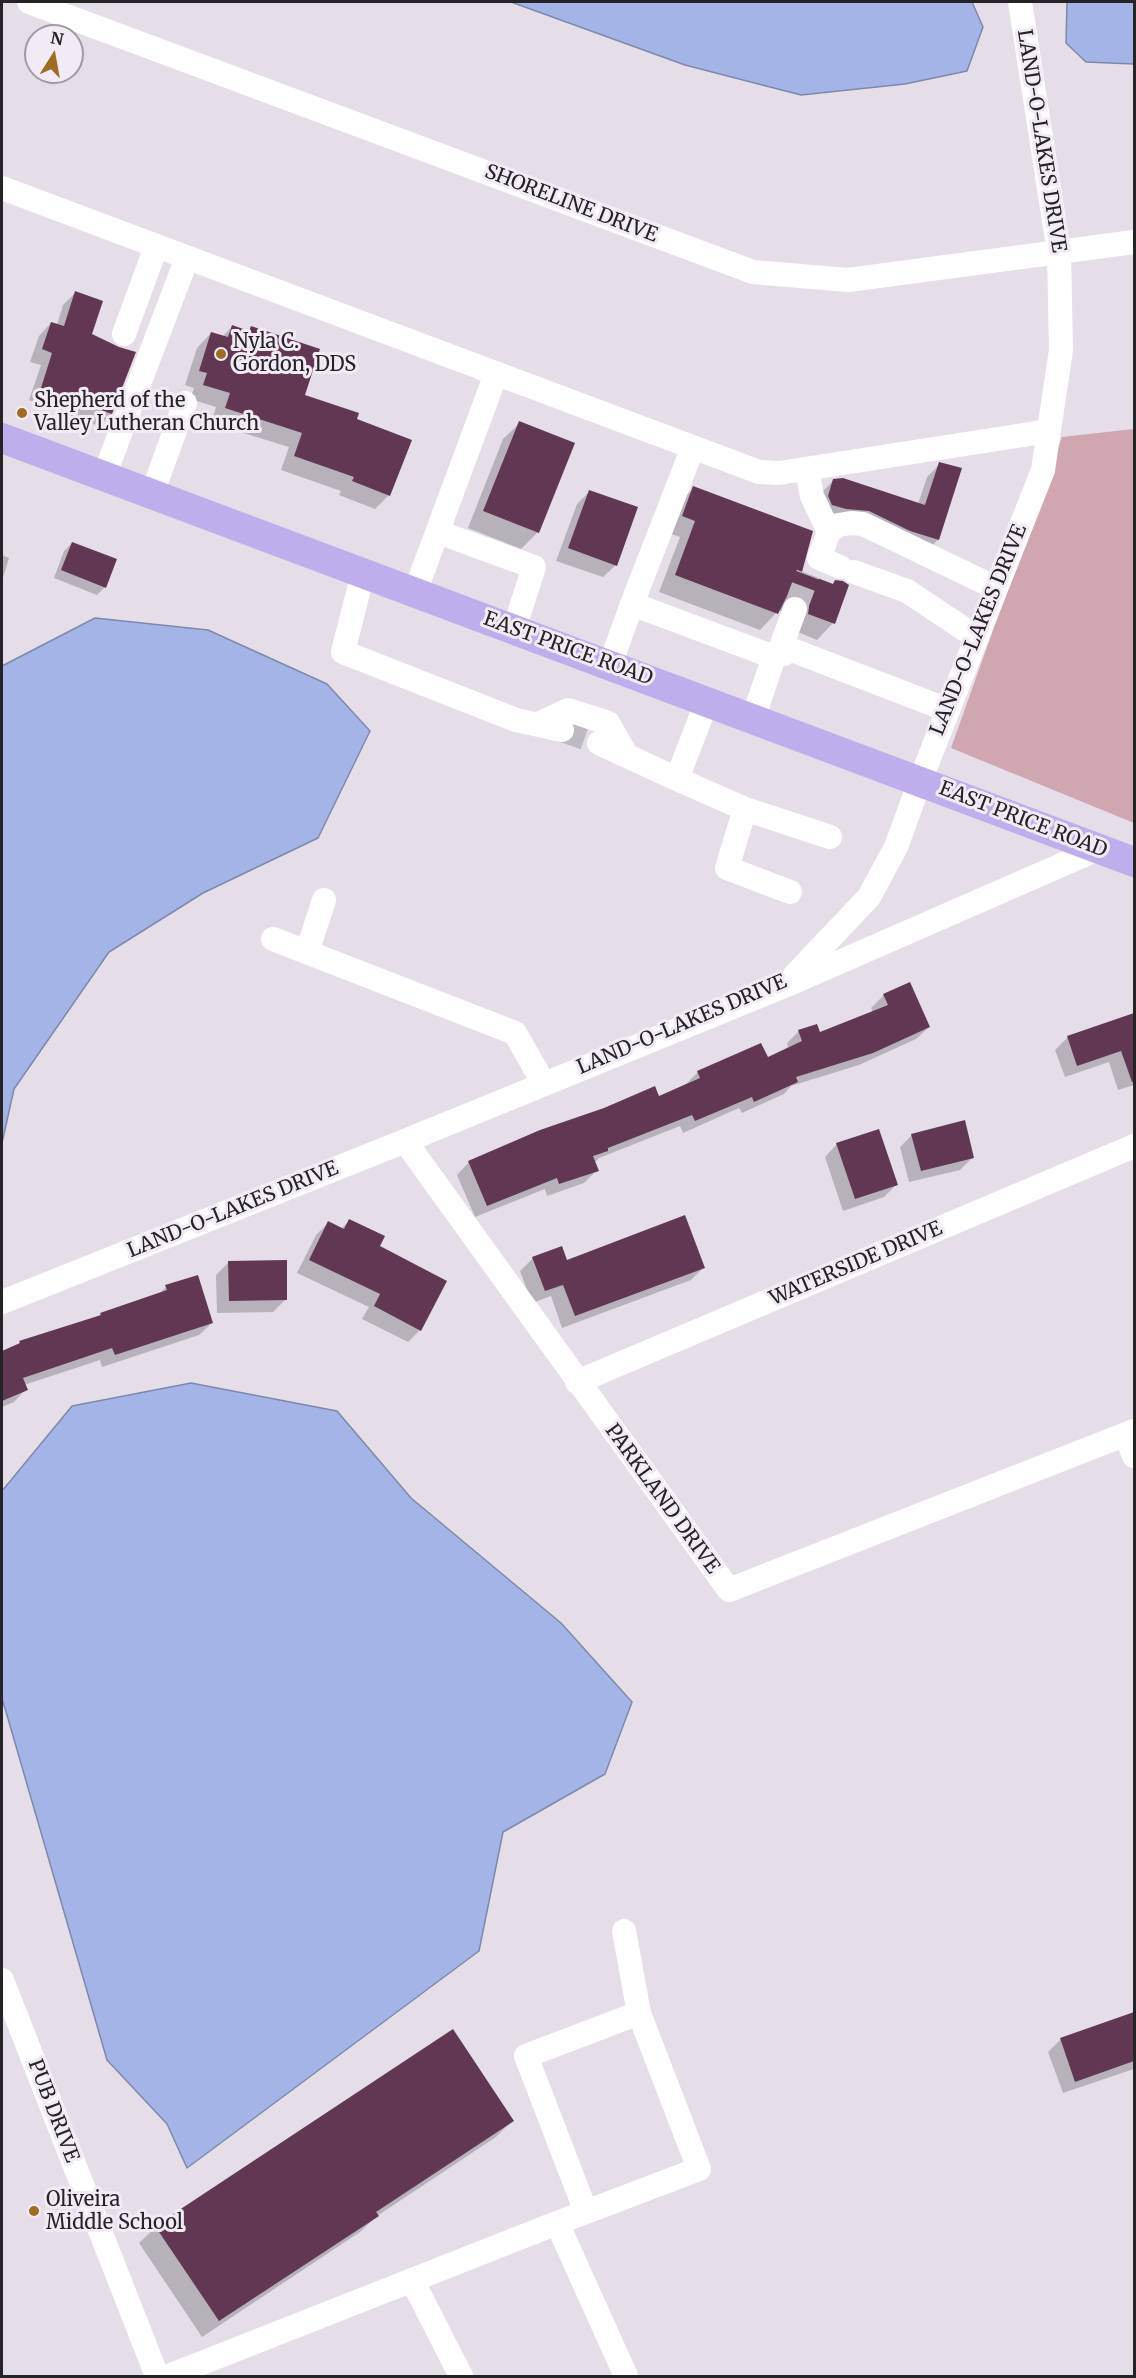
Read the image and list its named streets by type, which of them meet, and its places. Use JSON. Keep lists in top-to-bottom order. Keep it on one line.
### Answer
{"streets":{"main road":["EAST PRICE ROAD"],"street":["LAND-O-LAKES DRIVE","SHORELINE DRIVE","WATERSIDE DRIVE","PARKLAND DRIVE","PUB DRIVE"]},"crossings":[["LAND-O-LAKES DRIVE","SHORELINE DRIVE"],["LAND-O-LAKES DRIVE","EAST PRICE ROAD"],["LAND-O-LAKES DRIVE","PARKLAND DRIVE"],["WATERSIDE DRIVE","PARKLAND DRIVE"]],"places":["Nyla C. Gordon, DDS","Shepherd of the Valley Lutheran Church","Oliveira Middle School"],"north":"top"}
